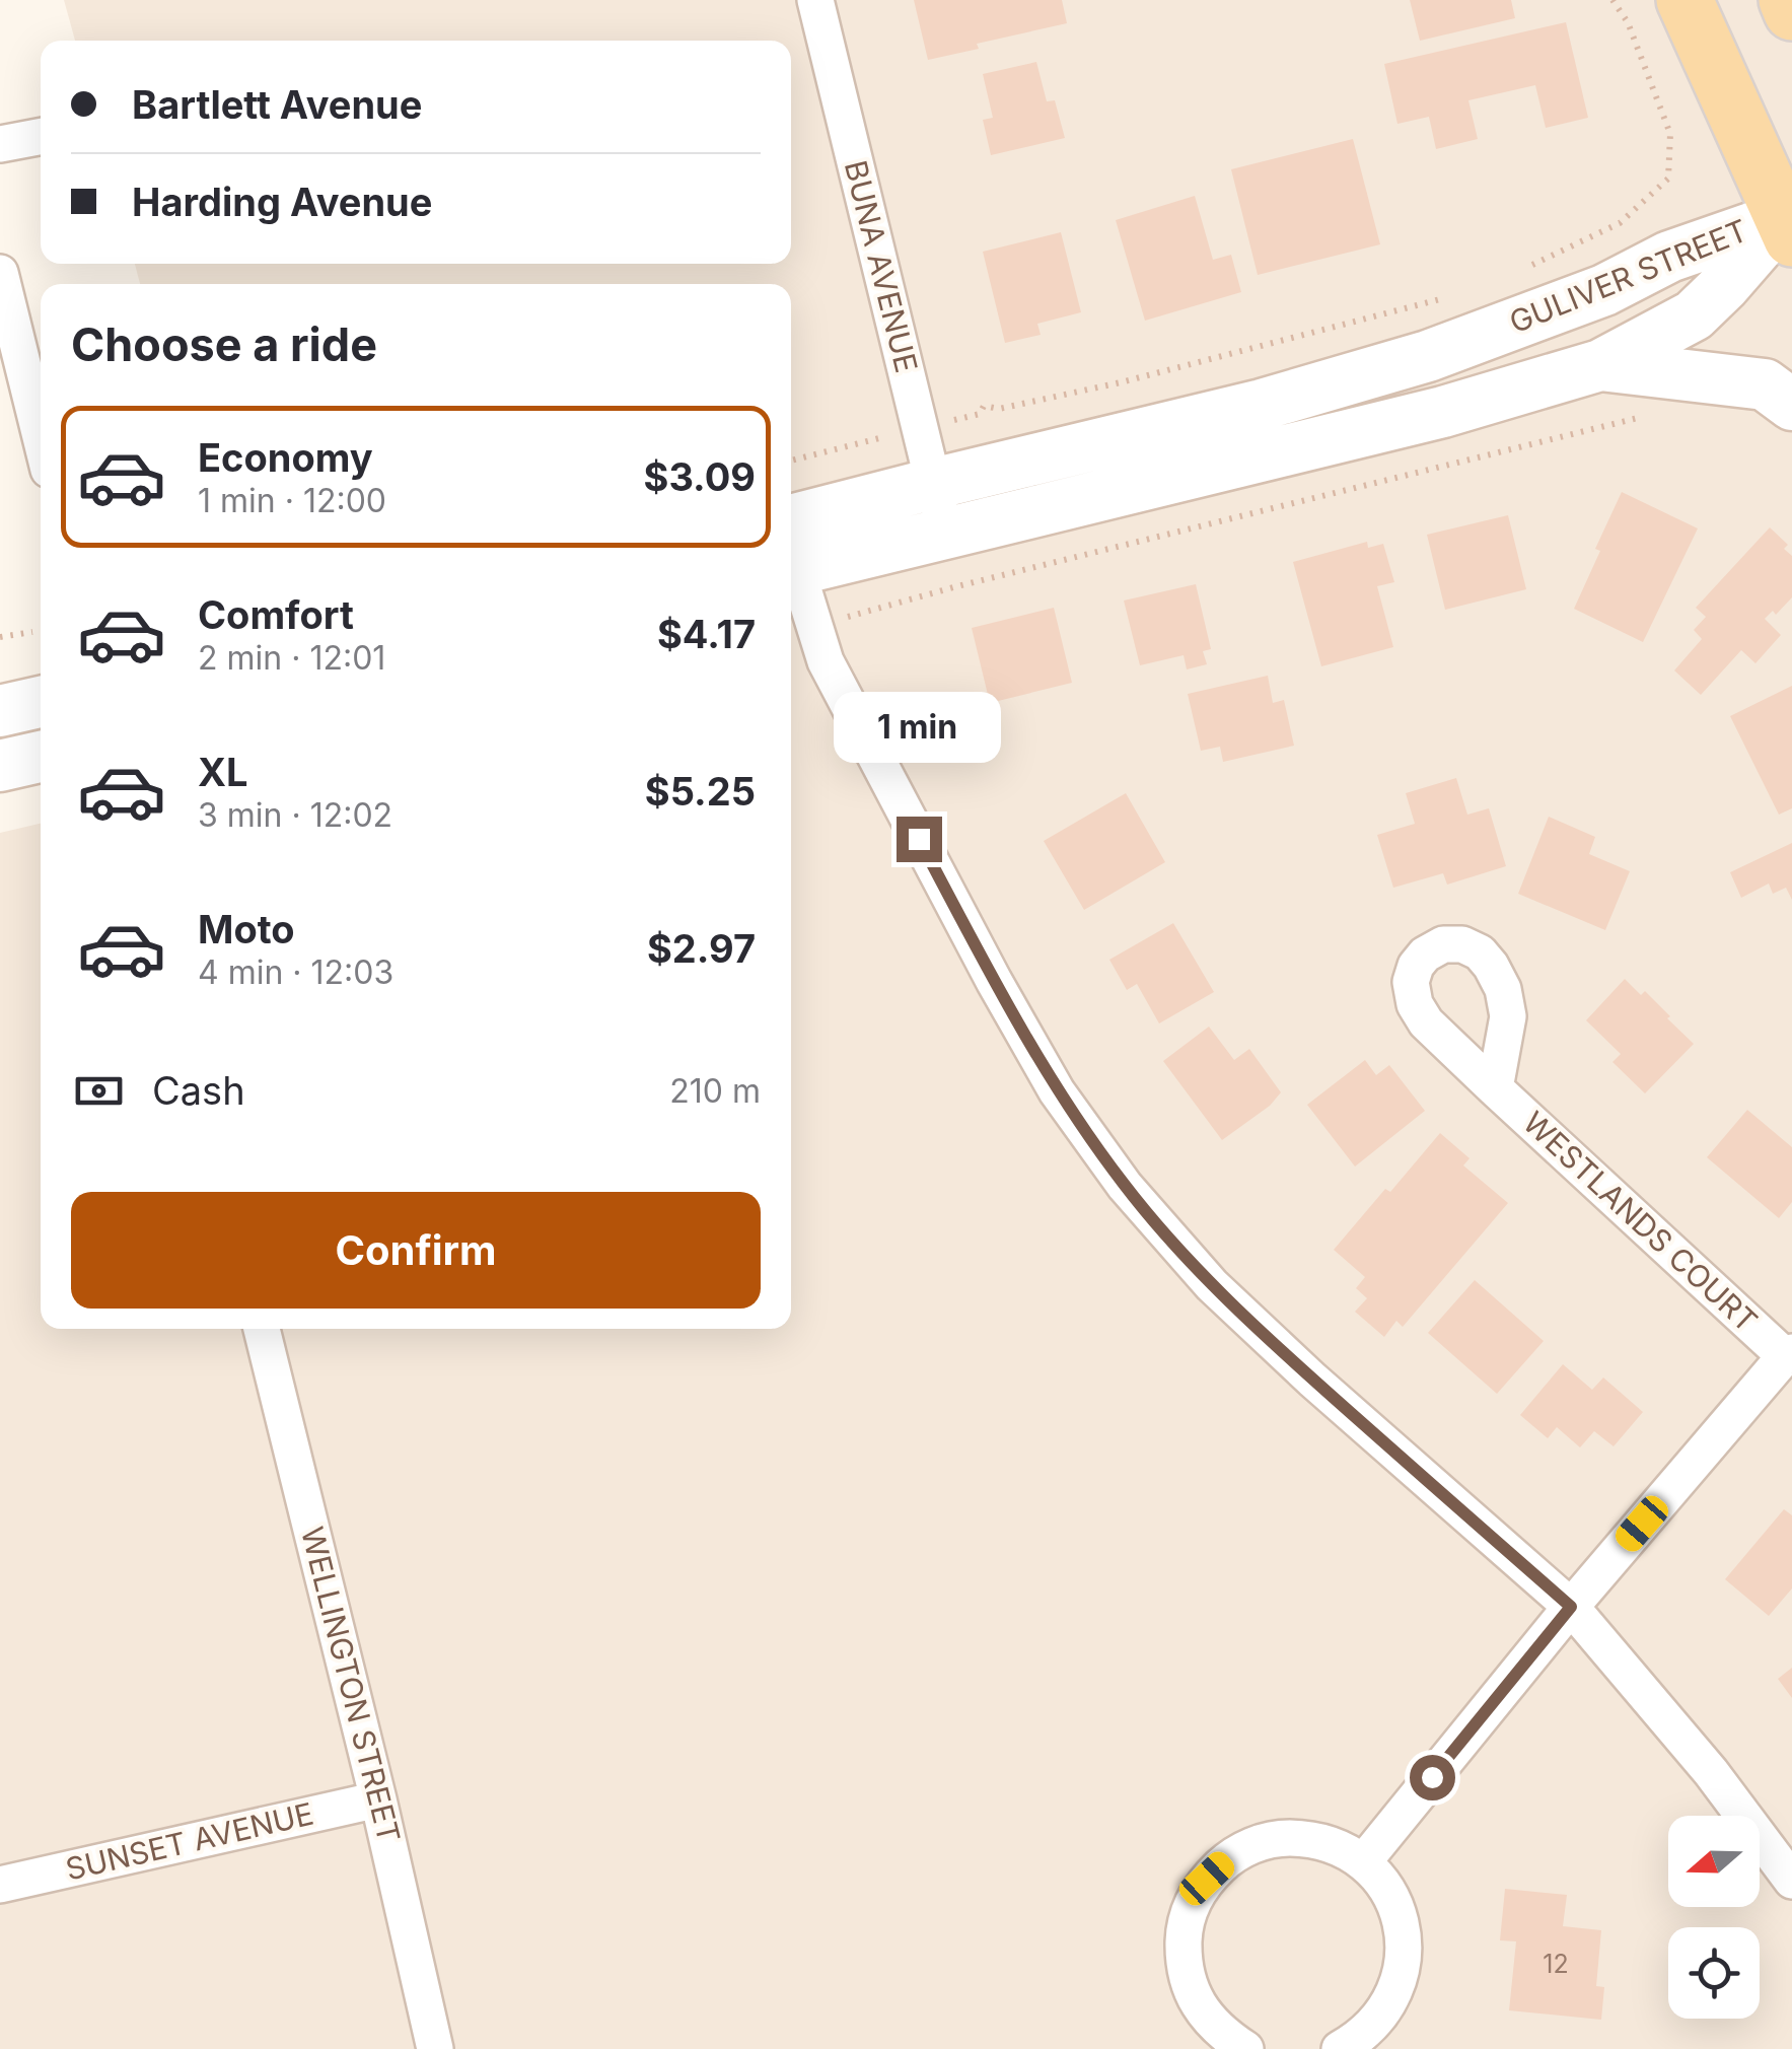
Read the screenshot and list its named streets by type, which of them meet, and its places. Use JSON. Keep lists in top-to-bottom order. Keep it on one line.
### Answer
{"streets":{"main road":["GULIVER STREET"],"street":["BUNA AVENUE","WESTLANDS COURT","WELLINGTON STREET","SUNSET AVENUE"]},"crossings":[["BUNA AVENUE","GULIVER STREET"],["WELLINGTON STREET","SUNSET AVENUE"]],"house_numbers":["12"],"north":"left","page":{"banner":["Bartlett Avenue","Harding Avenue"],"heading":"Choose a ride","list":[{"name":"Economy","note":"1 min · 12:00","value":"$3.09"},{"name":"Comfort","note":"2 min · 12:01","value":"$4.17"},{"name":"XL","note":"3 min · 12:02","value":"$5.25"},{"name":"Moto","note":"4 min · 12:03","value":"$2.97"}],"bubble":"1 min","pay":["Cash","210 m"],"buttons":"Confirm"}}
